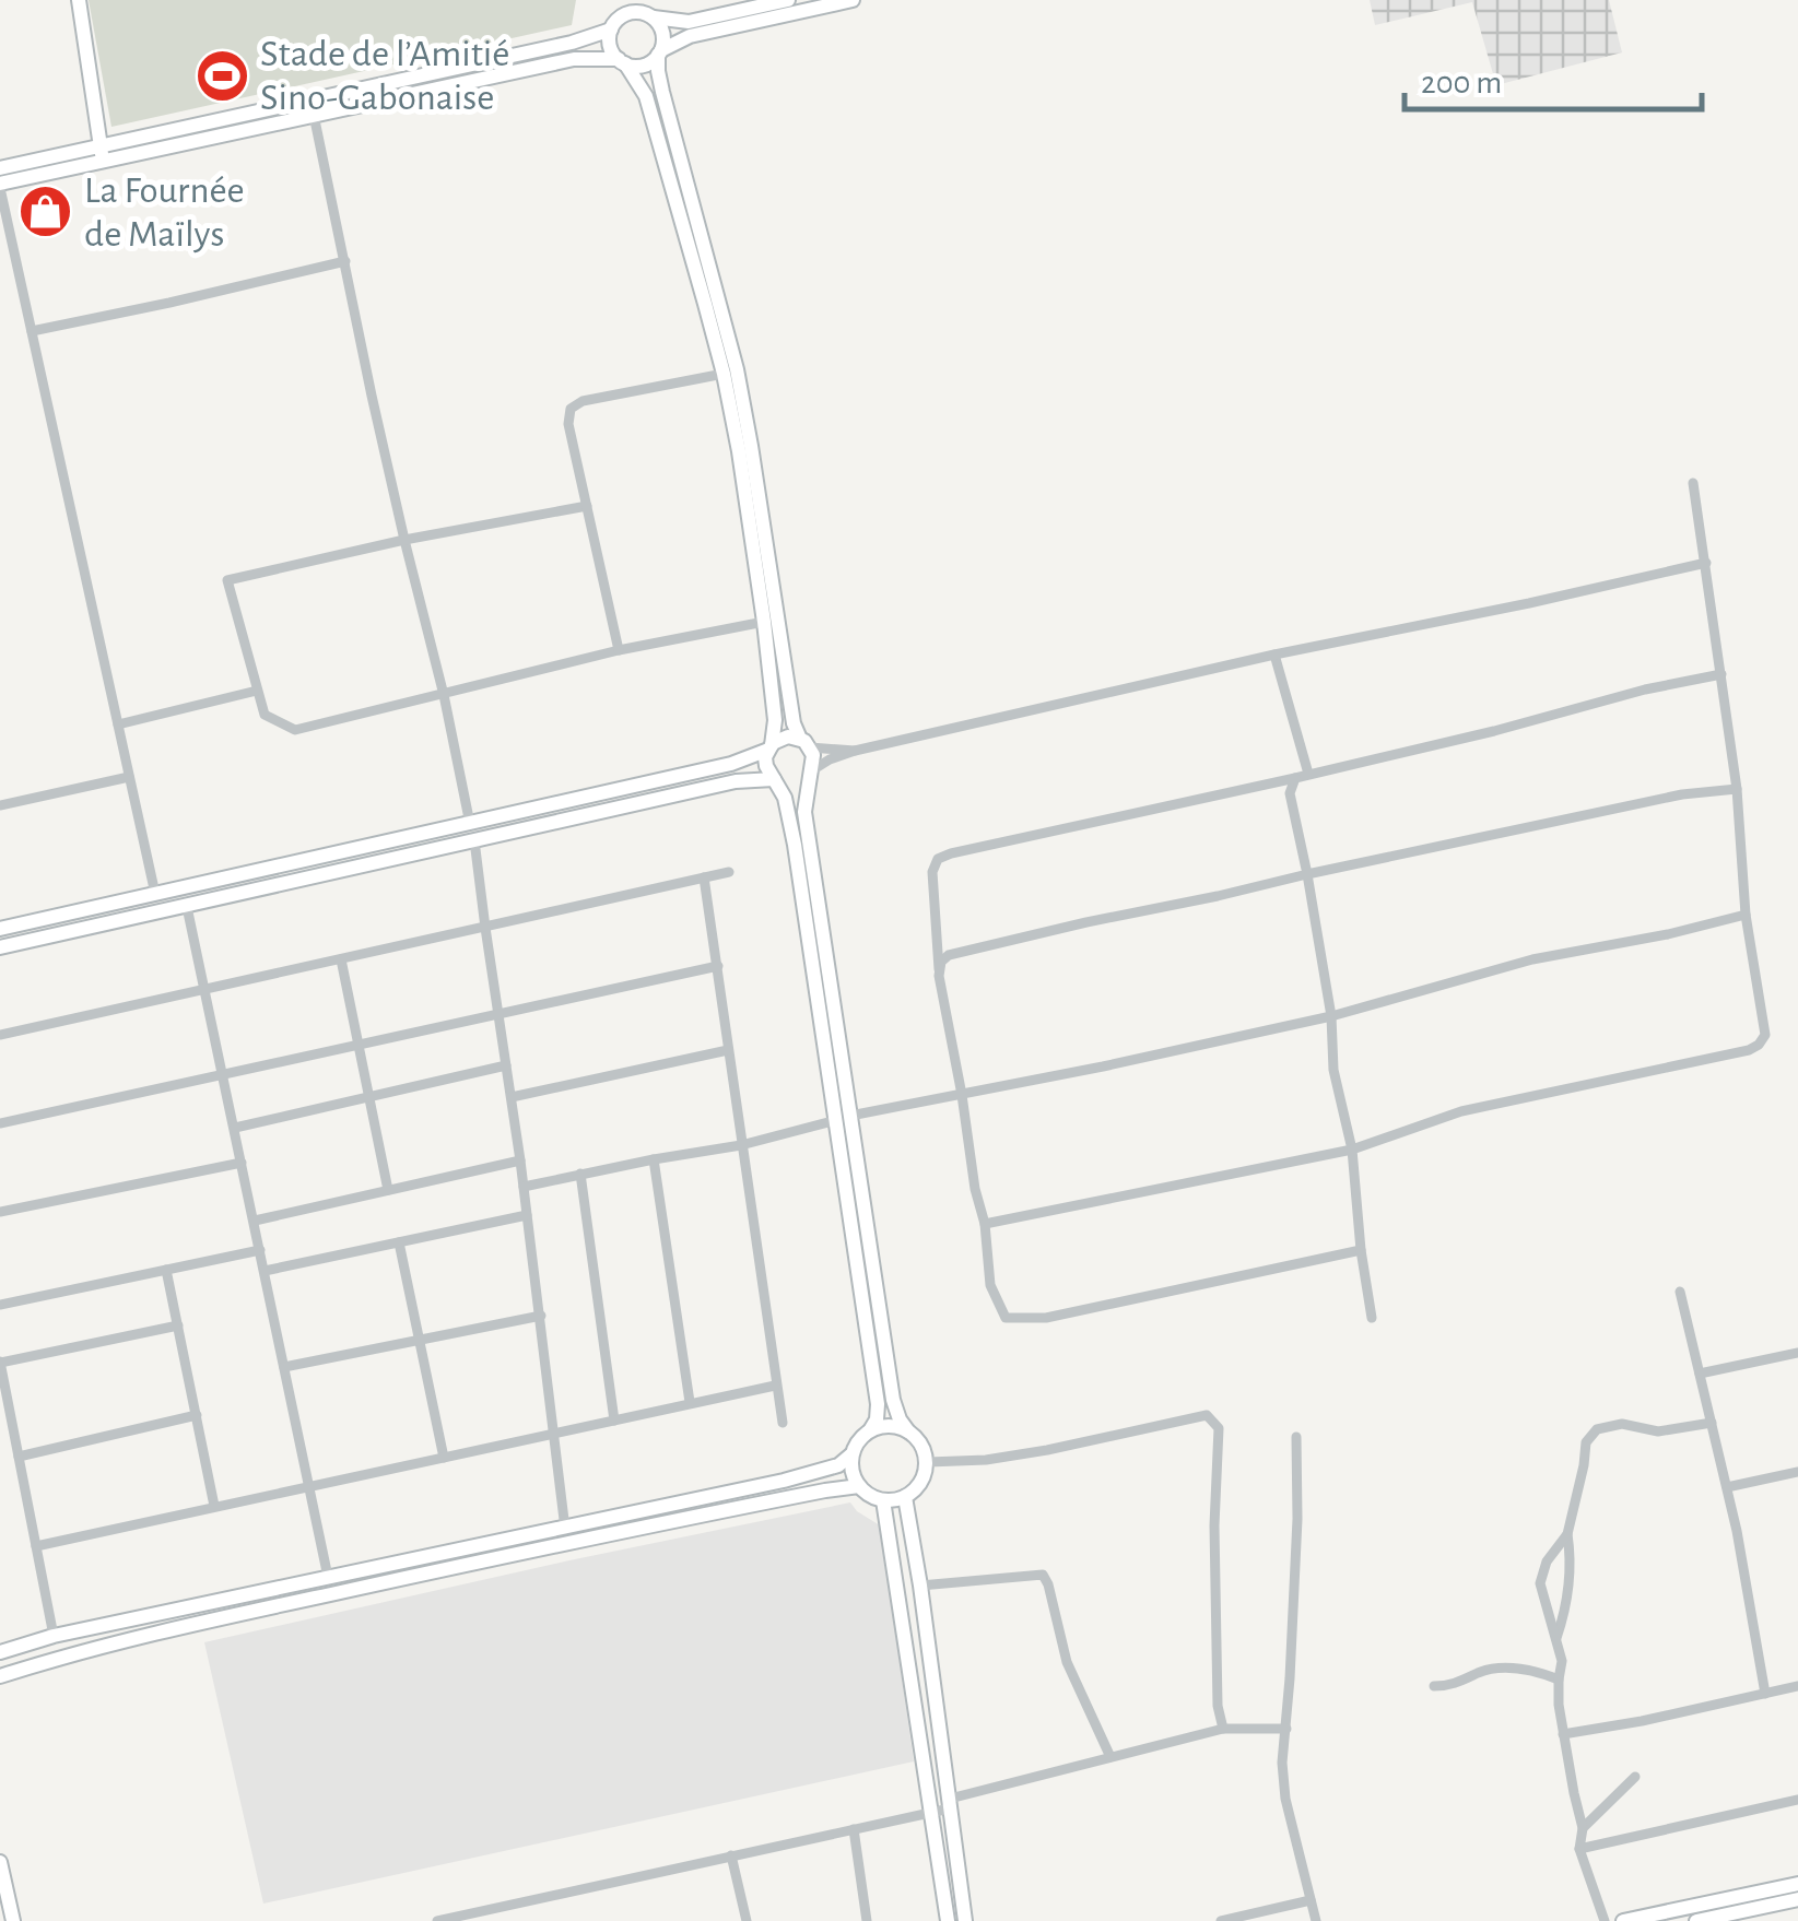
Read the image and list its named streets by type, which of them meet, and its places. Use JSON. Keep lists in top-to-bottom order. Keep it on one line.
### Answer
{"places":{"sports":["Stade de l’Amitié Sino-Gabonaise"],"shop":["La Fournée de Maïlys"]},"scale_bar":"200 m"}
